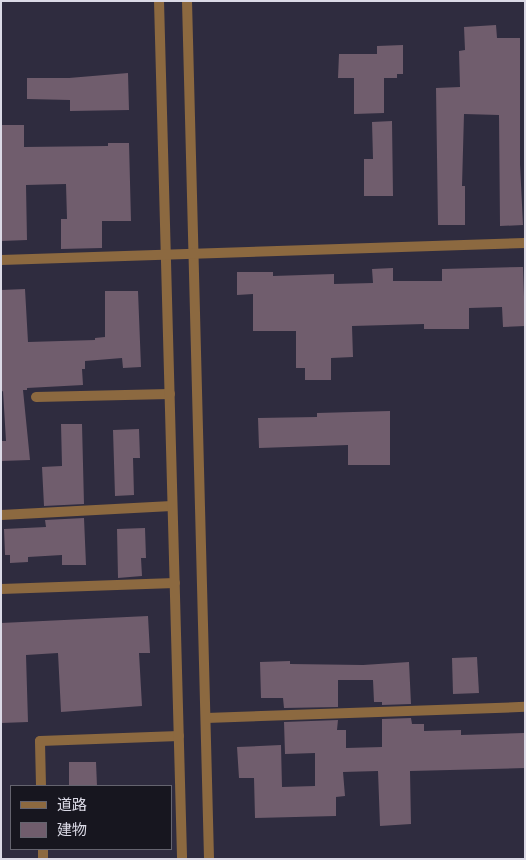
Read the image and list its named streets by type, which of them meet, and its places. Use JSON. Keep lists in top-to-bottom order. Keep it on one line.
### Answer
{"legend":["道路","建物"]}
